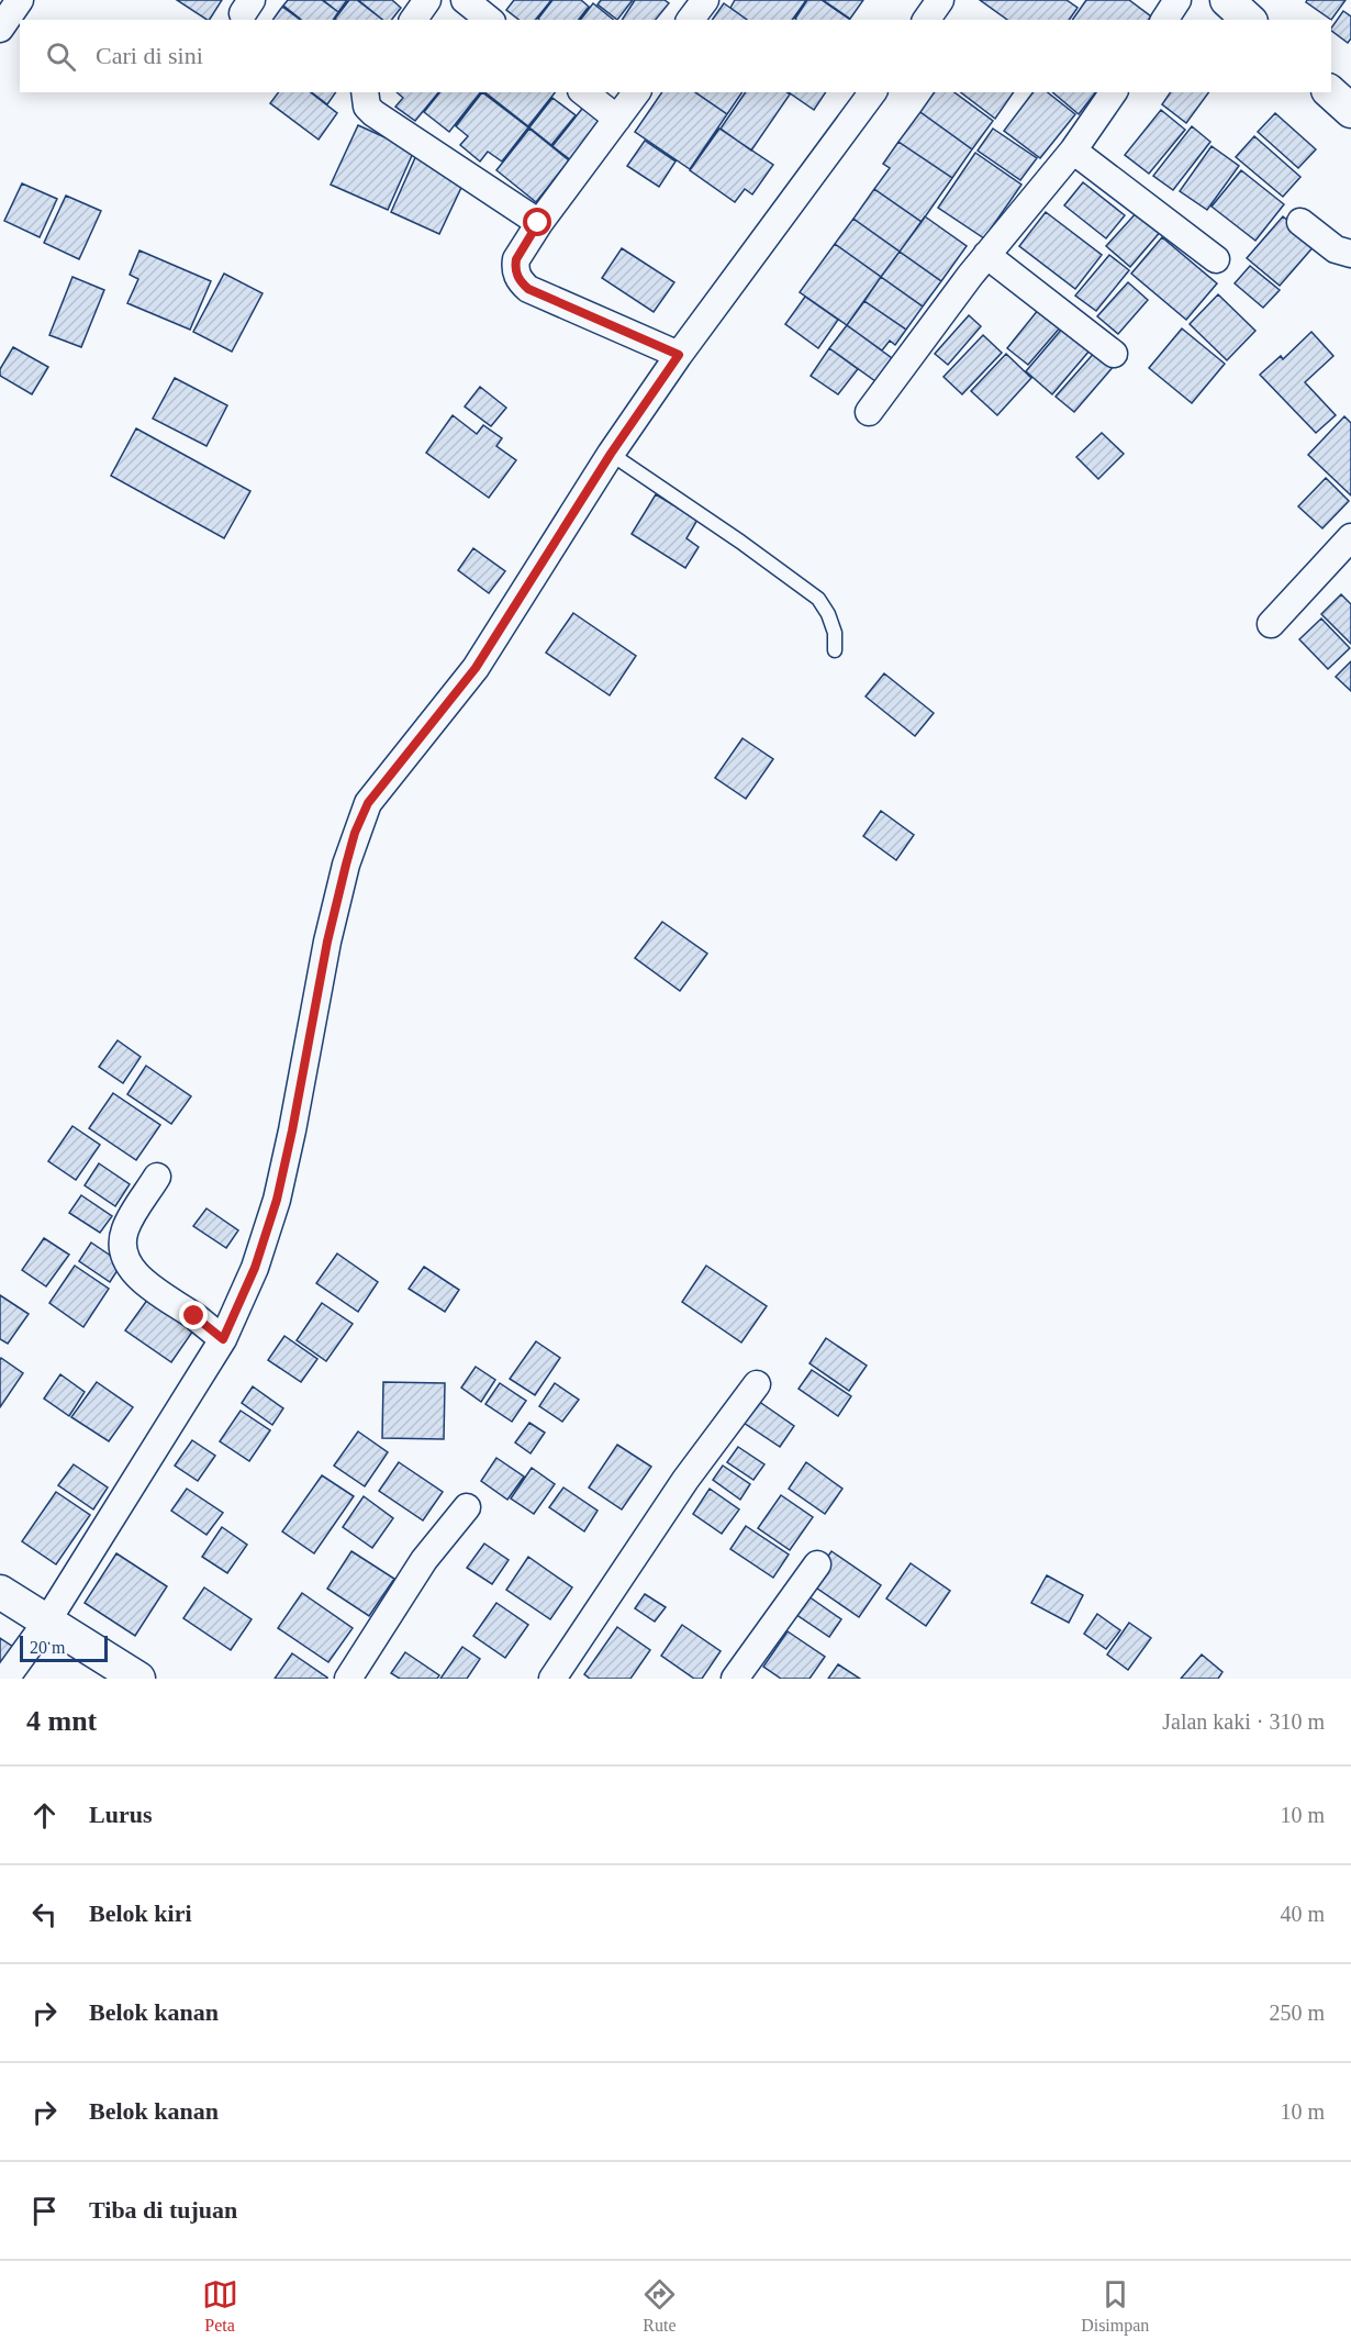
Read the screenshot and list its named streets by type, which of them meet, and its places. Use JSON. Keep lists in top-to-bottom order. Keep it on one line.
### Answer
{"scale_bar":"20 m","page":{"search":"Cari di sini","scale":"20 m","heading":["4 mnt","Jalan kaki · 310 m"],"list":[["Lurus","10 m"],["Belok kiri","40 m"],["Belok kanan","250 m"],["Belok kanan","10 m"],"Tiba di tujuan"],"nav":["Peta","Rute","Disimpan"]}}
